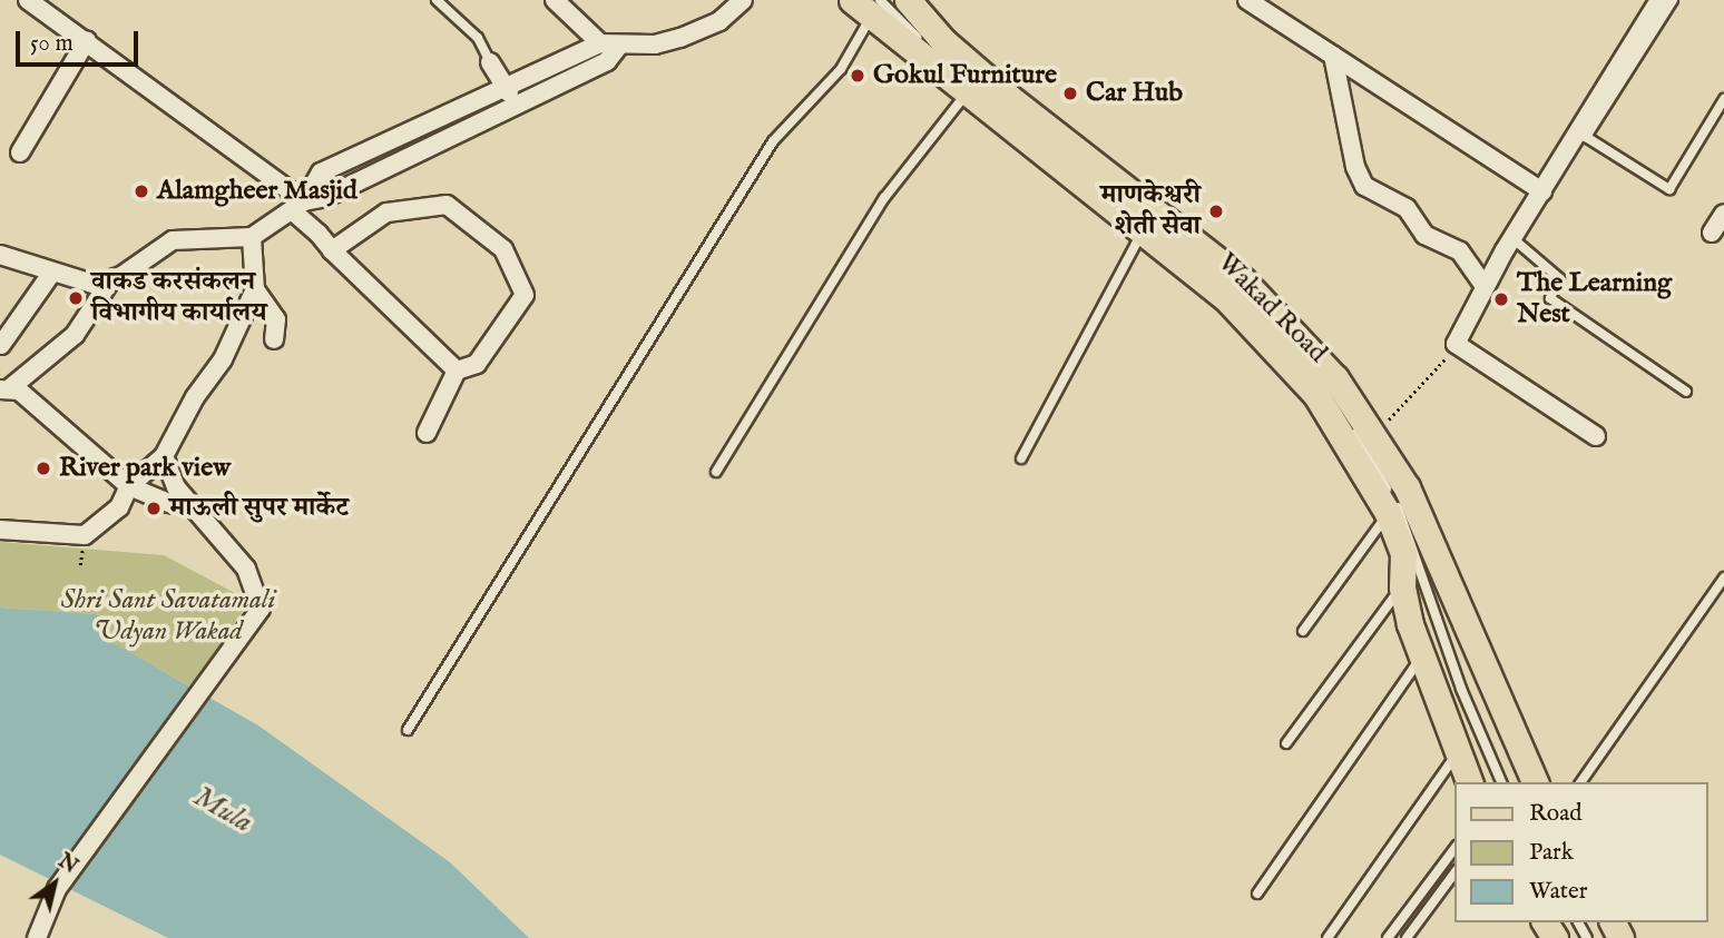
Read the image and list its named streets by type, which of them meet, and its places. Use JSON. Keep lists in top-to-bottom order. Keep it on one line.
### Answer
{"streets":{"main road":["Wakad Road"]},"water":["Mula"],"parks":["Shri Sant Savatamali Udyan Wakad"],"places":["Gokul Furniture","Car Hub","Alamgheer Masjid","माणकेश्वरी शेती सेवा","वाकड करसंकलन विभागीय कार्यालय","The Learning Nest","River park view","माऊली सुपर मार्केट"],"legend":["Road","Park","Water"],"scale_bar":"50 m","north":"top right"}
